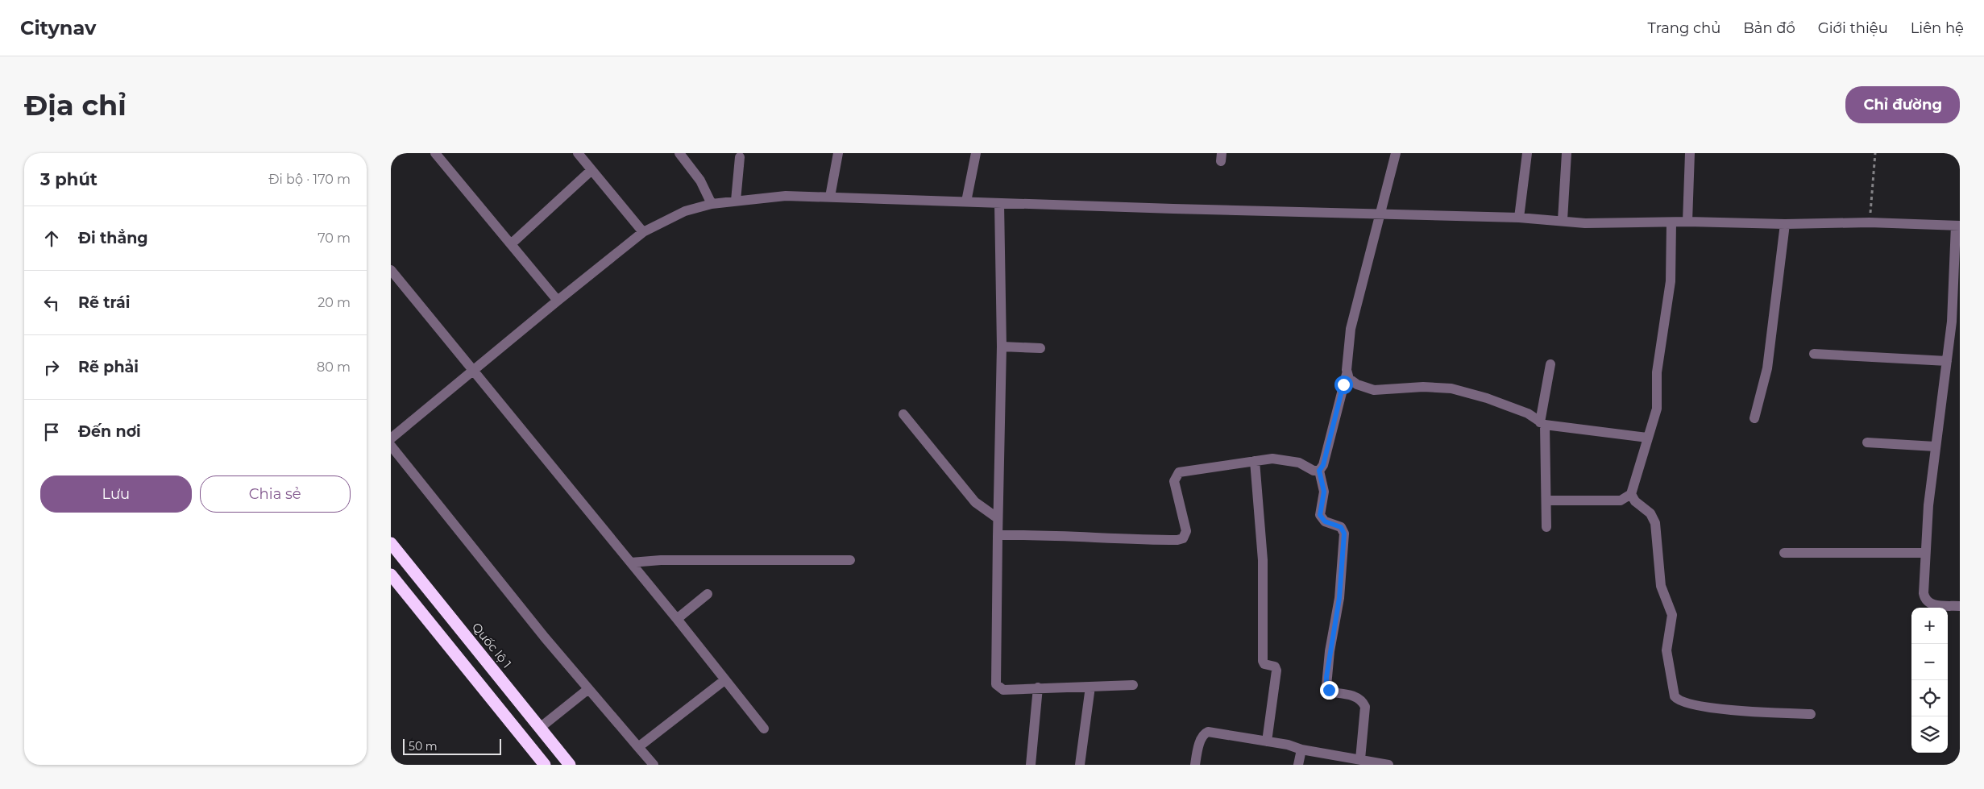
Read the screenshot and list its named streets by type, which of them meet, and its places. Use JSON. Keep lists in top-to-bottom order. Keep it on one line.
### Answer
{"streets":{"highway":["Quốc lộ 1"]},"scale_bar":"50 m","page":{"header":"Citynav","nav":["Trang chủ","Bản đồ","Giới thiệu","Liên hệ"],"buttons":["Chỉ đường",["Lưu","Chia sẻ"]],"title":"Địa chỉ","heading":["3 phút","Đi bộ · 170 m"],"list":[["Đi thẳng","70 m"],["Rẽ trái","20 m"],["Rẽ phải","80 m"],"Đến nơi"],"map_buttons":["+","−"],"scale":"50 m"}}
